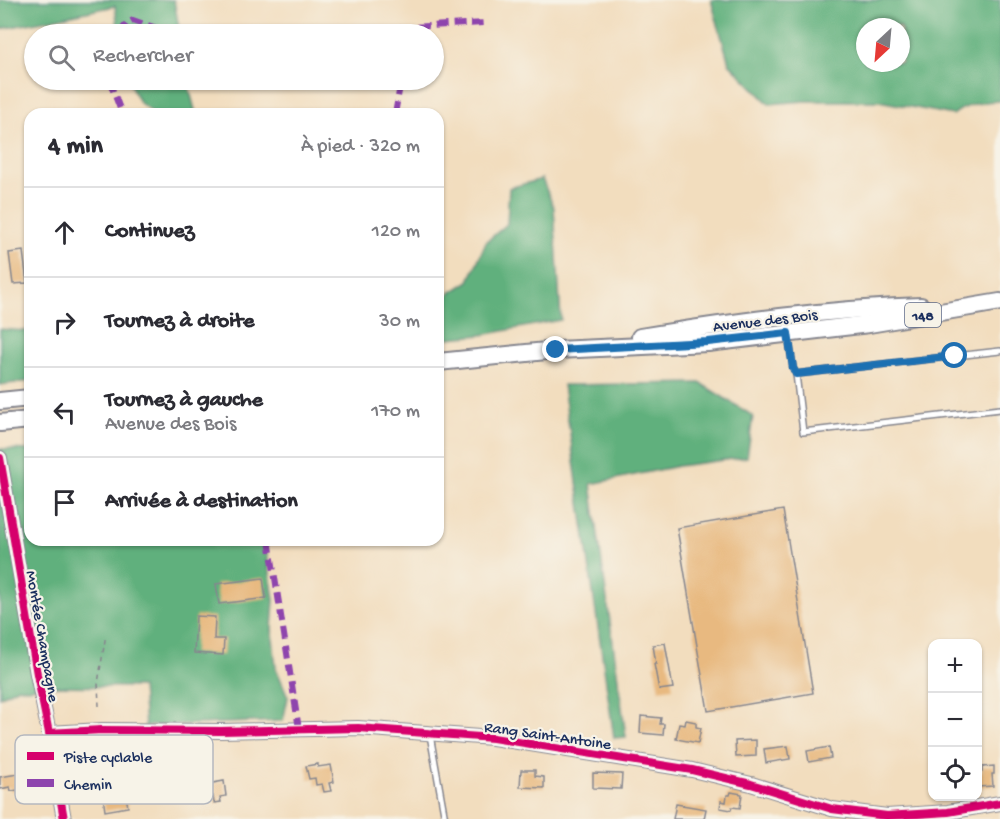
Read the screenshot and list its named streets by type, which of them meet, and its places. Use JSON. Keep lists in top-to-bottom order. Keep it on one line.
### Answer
{"streets":{"main road":["148","Avenue des Bois"],"street":["Montée Champagne","Rang Saint-Antoine"]},"crossings":[["Montée Champagne","Rang Saint-Antoine"]],"legend":["Piste cyclable","Chemin"],"north":"bottom left","page":{"search":"Rechercher","heading":["4 min","À pied · 320 m"],"list":[["Continuez","120 m"],["Tournez à droite","30 m"],["Tournez à gauche","Avenue des Bois","170 m"],"Arrivée à destination"],"map_buttons":["+","−"]}}
